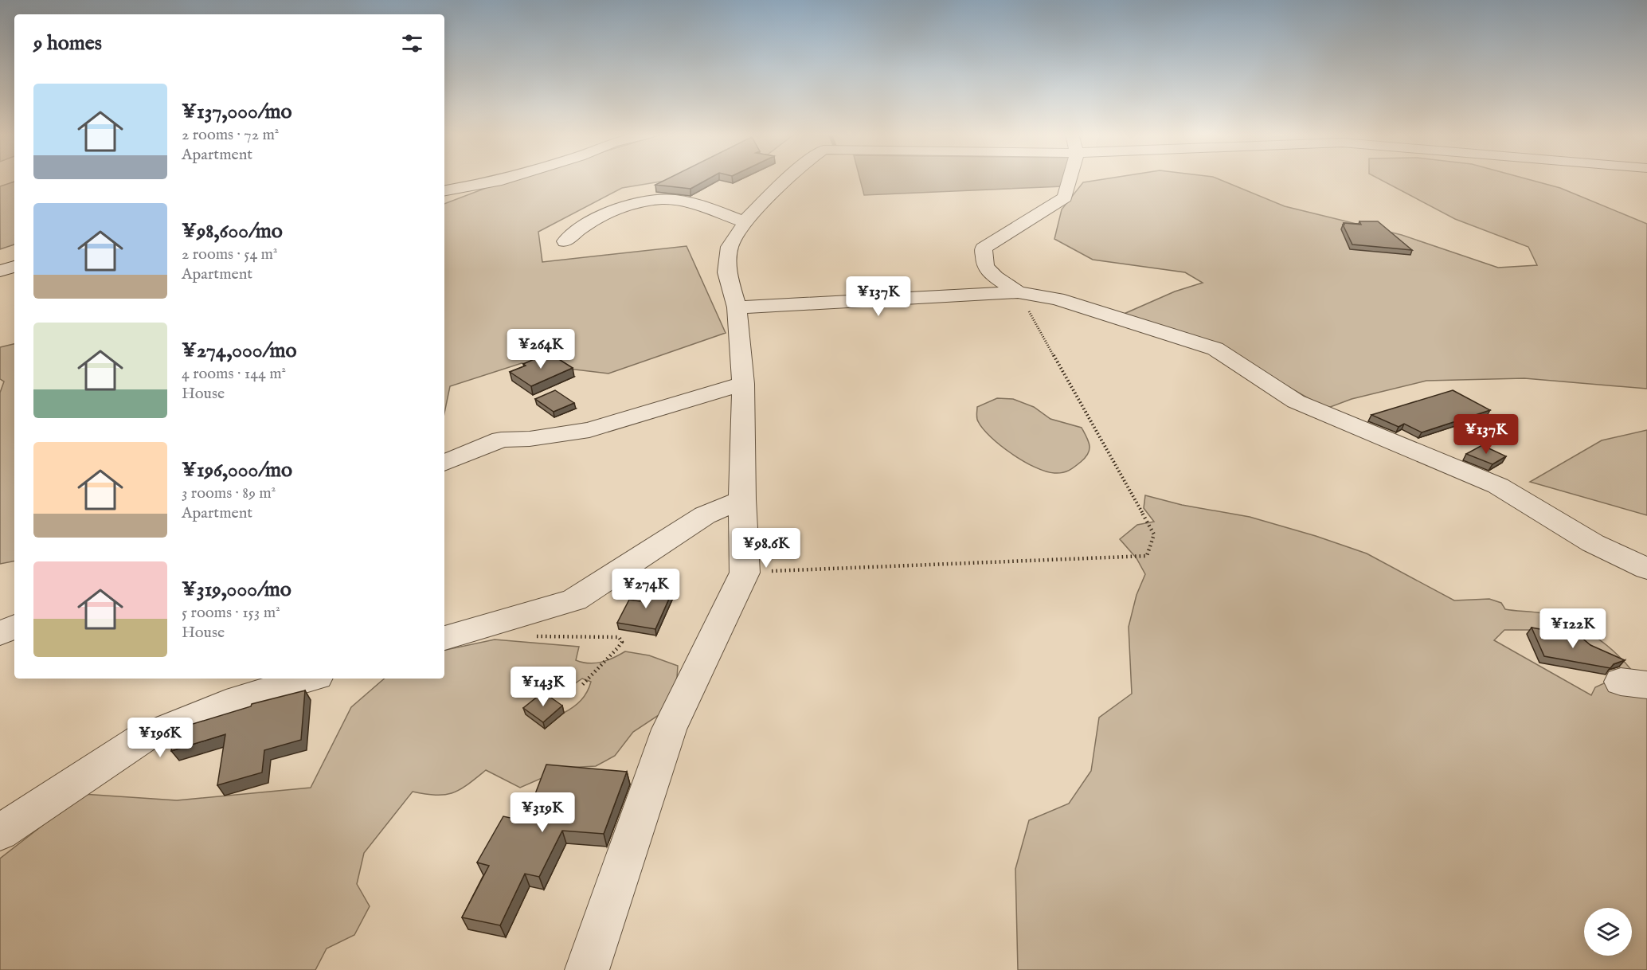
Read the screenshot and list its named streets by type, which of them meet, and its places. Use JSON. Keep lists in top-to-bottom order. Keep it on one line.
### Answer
{"page":{"heading":"9 homes","list":[{"name":"¥137,000/mo","note":"2 rooms · 72 m² · Apartment"},{"name":"¥98,600/mo","note":"2 rooms · 54 m² · Apartment"},{"name":"¥274,000/mo","note":"4 rooms · 144 m² · House"},{"name":"¥196,000/mo","note":"3 rooms · 89 m² · Apartment"},{"name":"¥319,000/mo","note":"5 rooms · 153 m² · House"}],"price":["¥137K","¥264K","¥137K","¥98.6K","¥274K","¥122K","¥143K","¥196K","¥319K"]}}
